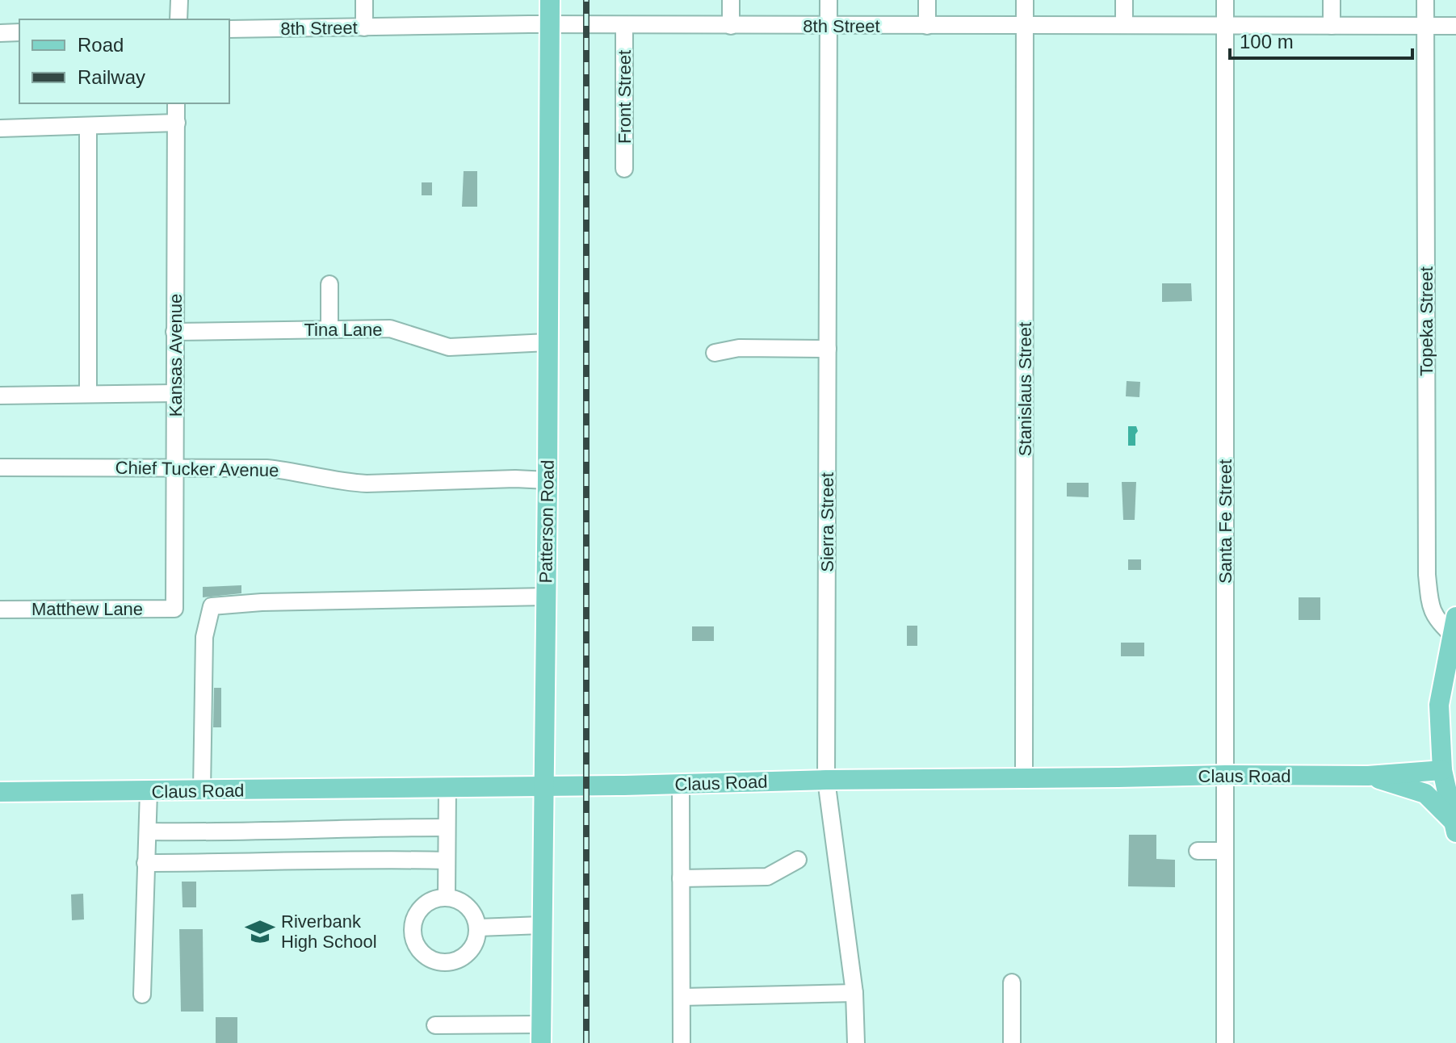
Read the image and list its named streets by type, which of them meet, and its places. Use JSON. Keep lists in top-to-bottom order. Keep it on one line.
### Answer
{"streets":{"main road":["Patterson Road","Claus Road"],"street":["8th Street","Front Street","Topeka Street","Tina Lane","Kansas Avenue","Stanislaus Street","Chief Tucker Avenue","Santa Fe Street","Sierra Street","Matthew Lane"]},"crossings":[["8th Street","Front Street"],["8th Street","Topeka Street"],["8th Street","Stanislaus Street"],["8th Street","Patterson Road"],["8th Street","Santa Fe Street"],["8th Street","Sierra Street"],["Tina Lane","Kansas Avenue"],["Tina Lane","Patterson Road"],["Kansas Avenue","Chief Tucker Avenue"],["Kansas Avenue","Matthew Lane"],["Stanislaus Street","Claus Road"],["Chief Tucker Avenue","Patterson Road"],["Patterson Road","Claus Road"],["Santa Fe Street","Claus Road"],["Sierra Street","Claus Road"]],"places":{"school or university":["Riverbank High School"]},"legend":["Road","Railway"],"scale_bar":"100 m"}
